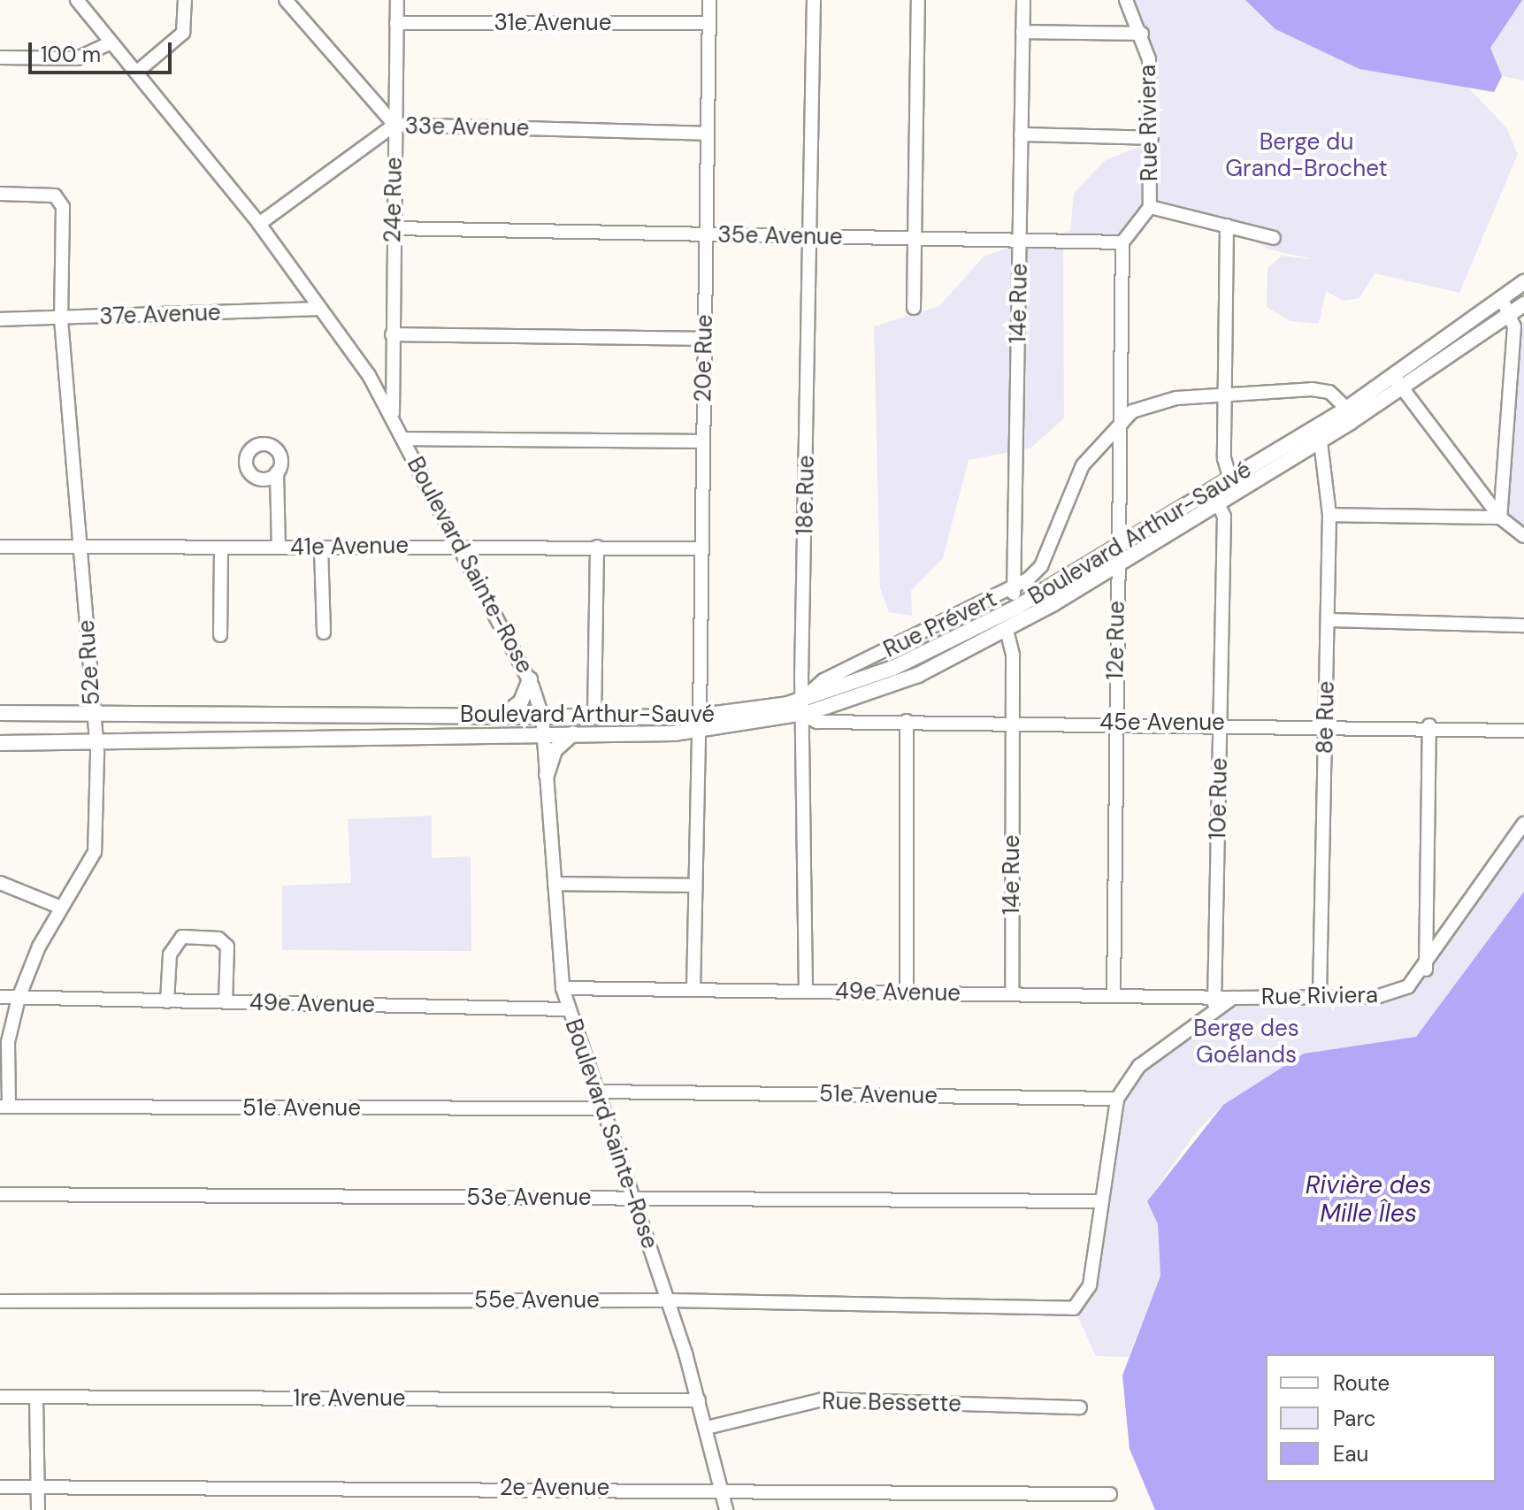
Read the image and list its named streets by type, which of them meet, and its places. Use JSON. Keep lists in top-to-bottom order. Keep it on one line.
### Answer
{"streets":{"main road":["Boulevard Arthur-Sauvé"],"street":["31e Avenue","Rue Riviera","33e Avenue","24e Rue","35e Avenue","14e Rue","37e Avenue","20e Rue","18e Rue","41e Avenue","Boulevard Sainte-Rose","Rue Prévert","12e Rue","52e Rue","8e Rue","45e Avenue","10e Rue","49e Avenue","51e Avenue","53e Avenue","55e Avenue","1re Avenue","Rue Bessette","2e Avenue"]},"crossings":[["31e Avenue","24e Rue"],["31e Avenue","20e Rue"],["Rue Riviera","8e Rue"],["Rue Riviera","10e Rue"],["Rue Riviera","49e Avenue"],["Rue Riviera","51e Avenue"],["Rue Riviera","53e Avenue"],["Rue Riviera","55e Avenue"],["33e Avenue","24e Rue"],["33e Avenue","20e Rue"],["33e Avenue","Boulevard Sainte-Rose"],["24e Rue","35e Avenue"],["24e Rue","Boulevard Sainte-Rose"],["35e Avenue","14e Rue"],["35e Avenue","20e Rue"],["35e Avenue","18e Rue"],["35e Avenue","12e Rue"],["14e Rue","Boulevard Arthur-Sauvé"],["14e Rue","Rue Prévert"],["14e Rue","45e Avenue"],["14e Rue","49e Avenue"],["37e Avenue","Boulevard Sainte-Rose"],["37e Avenue","52e Rue"],["20e Rue","Boulevard Arthur-Sauvé"],["20e Rue","41e Avenue"],["20e Rue","49e Avenue"],["18e Rue","Boulevard Arthur-Sauvé"],["18e Rue","Rue Prévert"],["18e Rue","45e Avenue"],["18e Rue","49e Avenue"],["Boulevard Arthur-Sauvé","Boulevard Sainte-Rose"],["Boulevard Arthur-Sauvé","Rue Prévert"],["Boulevard Arthur-Sauvé","12e Rue"],["Boulevard Arthur-Sauvé","52e Rue"],["Boulevard Arthur-Sauvé","8e Rue"],["Boulevard Arthur-Sauvé","45e Avenue"],["Boulevard Arthur-Sauvé","10e Rue"],["41e Avenue","Boulevard Sainte-Rose"],["41e Avenue","52e Rue"],["Boulevard Sainte-Rose","49e Avenue"],["Boulevard Sainte-Rose","51e Avenue"],["Boulevard Sainte-Rose","53e Avenue"],["Boulevard Sainte-Rose","55e Avenue"],["Boulevard Sainte-Rose","1re Avenue"],["Boulevard Sainte-Rose","Rue Bessette"],["Boulevard Sainte-Rose","2e Avenue"],["Rue Prévert","12e Rue"],["12e Rue","45e Avenue"],["12e Rue","49e Avenue"],["52e Rue","49e Avenue"],["52e Rue","51e Avenue"],["8e Rue","45e Avenue"],["45e Avenue","10e Rue"],["10e Rue","49e Avenue"]],"water":["Rivière des Mille Îles"],"parks":["Berge du Grand-Brochet","Berge des Goélands"],"legend":["Route","Parc","Eau"],"scale_bar":"100 m"}
